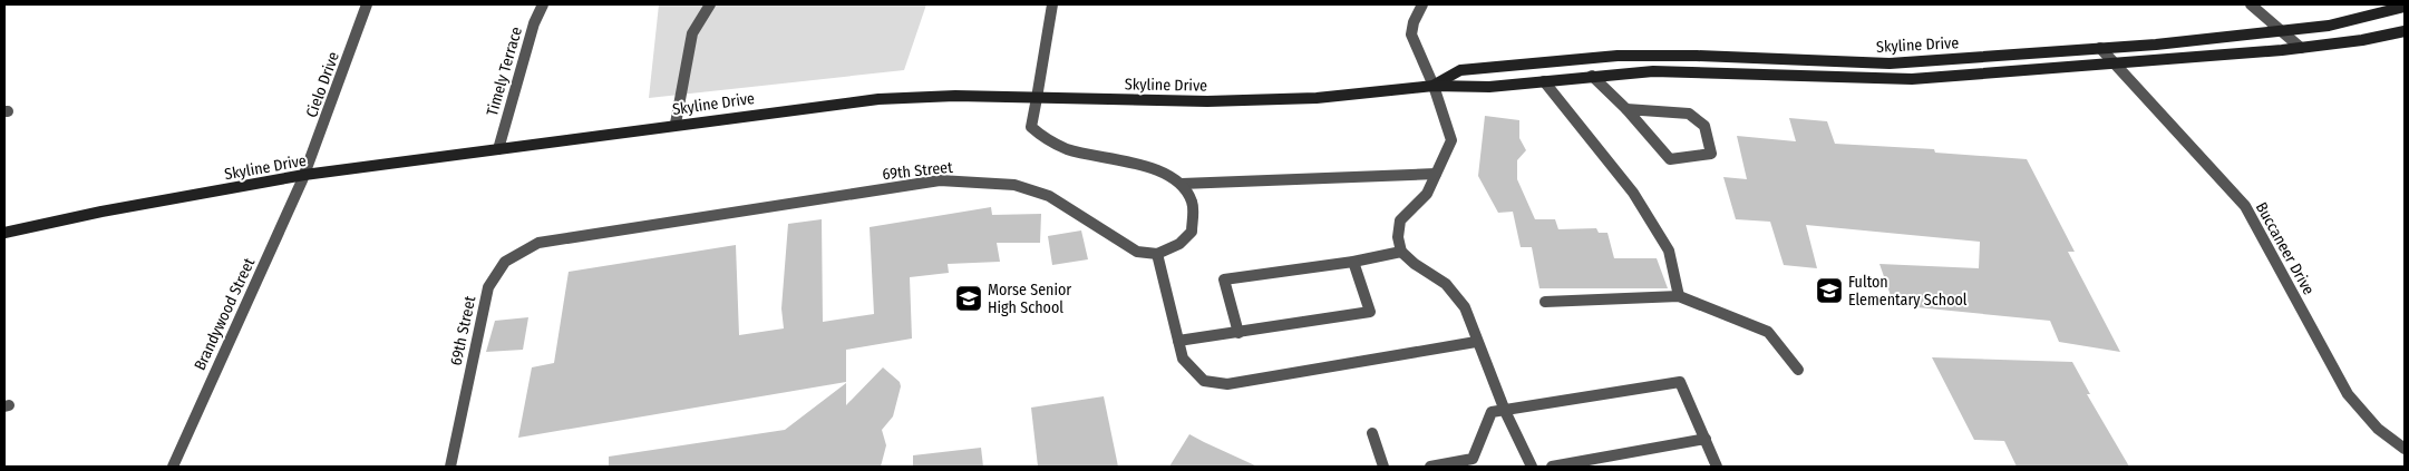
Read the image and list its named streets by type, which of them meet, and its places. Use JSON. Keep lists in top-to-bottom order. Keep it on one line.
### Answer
{"streets":{"main road":["Skyline Drive"],"street":["Timely Terrace","Cielo Drive","69th Street","Buccaneer Drive","Brandywood Street"]},"crossings":[["Skyline Drive","Timely Terrace"],["Skyline Drive","Cielo Drive"],["Skyline Drive","Buccaneer Drive"],["Skyline Drive","Brandywood Street"],["Cielo Drive","Brandywood Street"]],"places":{"school or university":["Fulton Elementary School","Morse Senior High School"]}}
